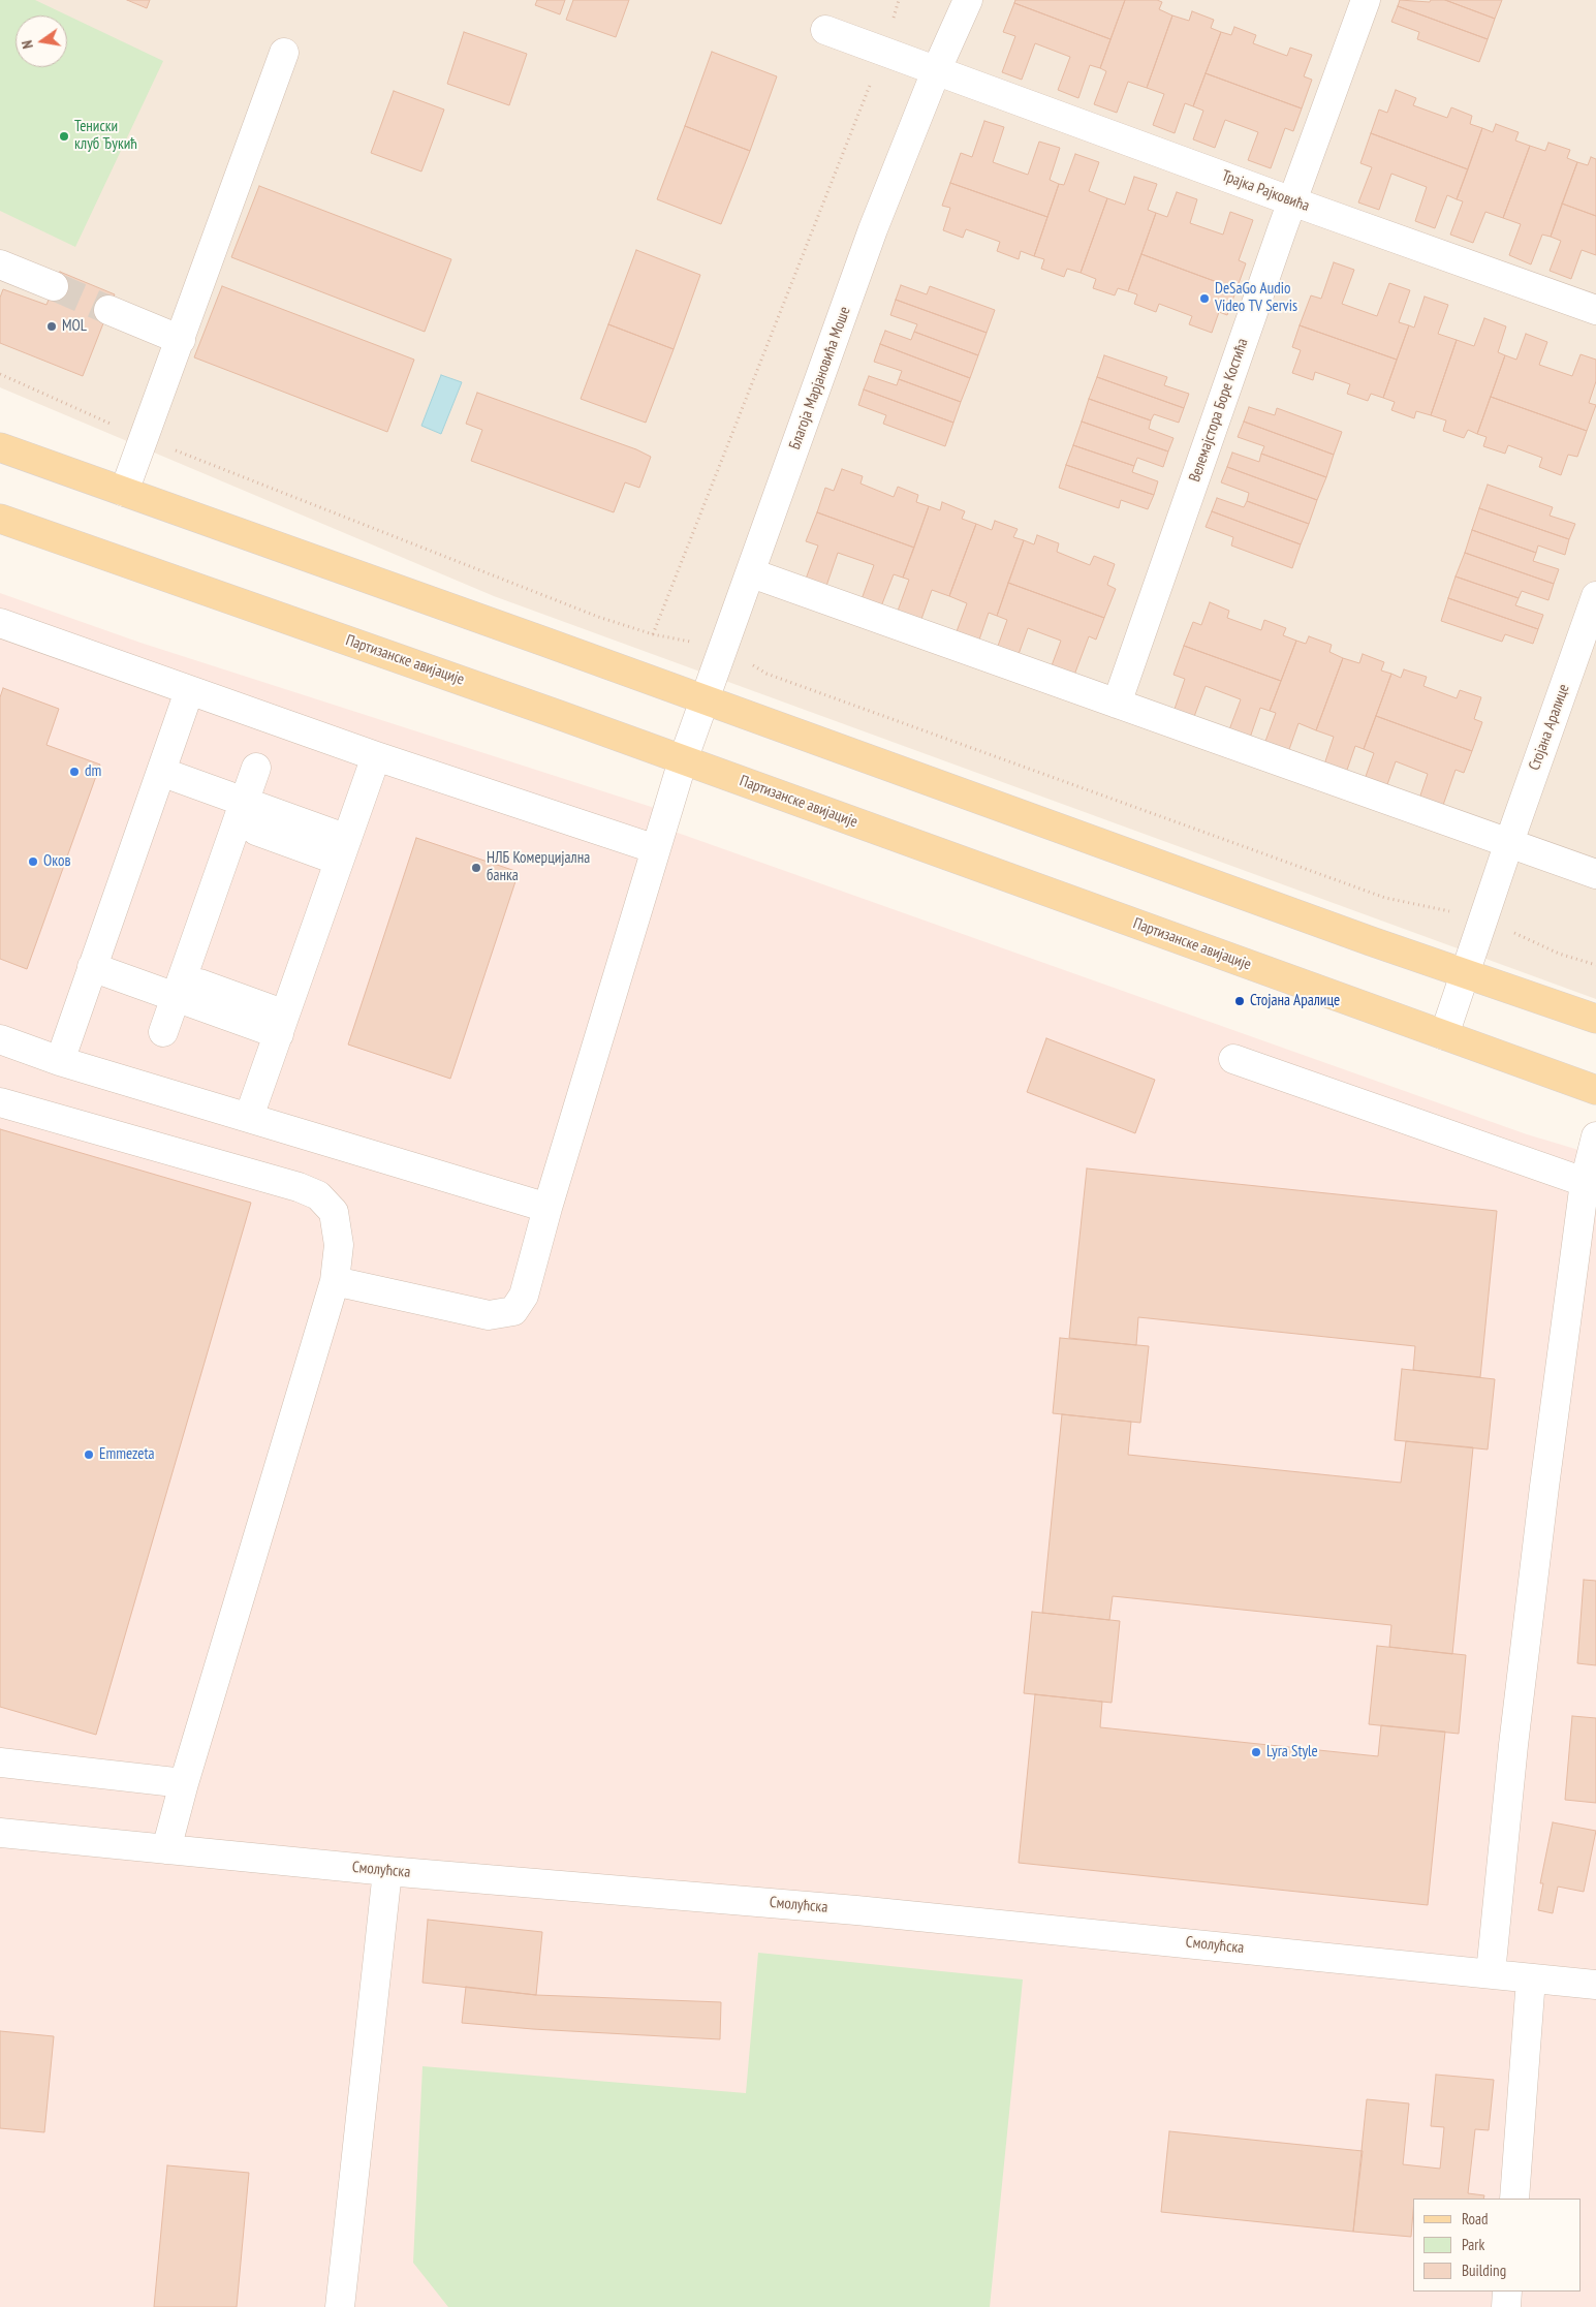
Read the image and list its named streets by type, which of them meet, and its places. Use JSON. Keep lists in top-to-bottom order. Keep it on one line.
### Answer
{"streets":{"main road":["Партизанске авијације"],"street":["Трајка Рајковића","Благоја Марјановића Моше","Велемајстора Боре Костића","Стојана Аралице","Смолућска"]},"crossings":[["Трајка Рајковића","Благоја Марјановића Моше"],["Трајка Рајковића","Велемајстора Боре Костића"],["Благоја Марјановића Моше","Партизанске авијације"],["Партизанске авијације","Стојана Аралице"]],"places":["Тениски клуб Ђукић","DeSaGo Audio Video TV Servis","MOL","dm","Оков","НЛБ Комерцијална банка","Стојана Аралице","Emmezeta","Lyra Style"],"legend":["Road","Park","Building"],"north":"left"}
